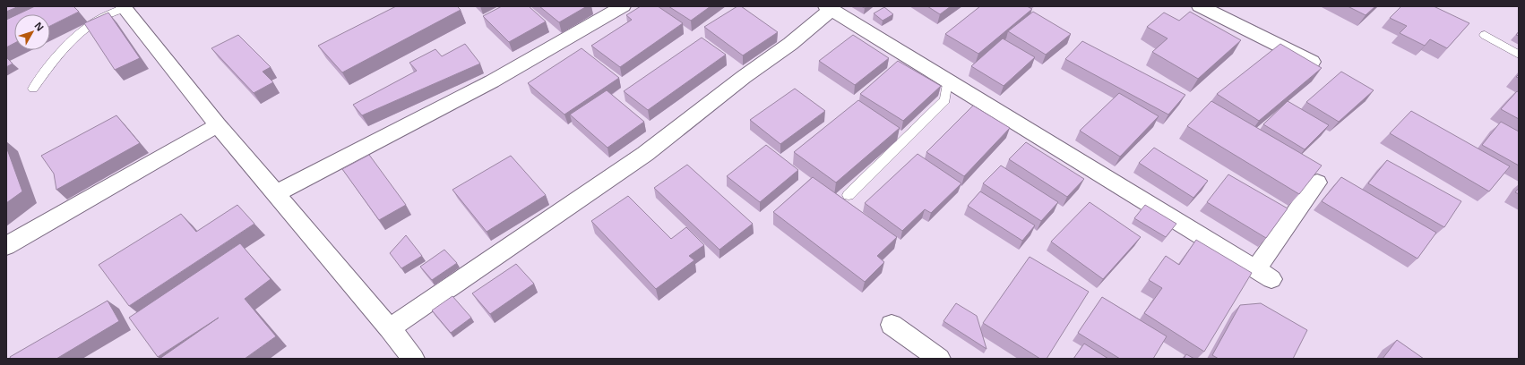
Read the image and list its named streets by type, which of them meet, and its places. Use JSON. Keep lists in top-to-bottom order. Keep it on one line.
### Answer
{"north":"top right"}
